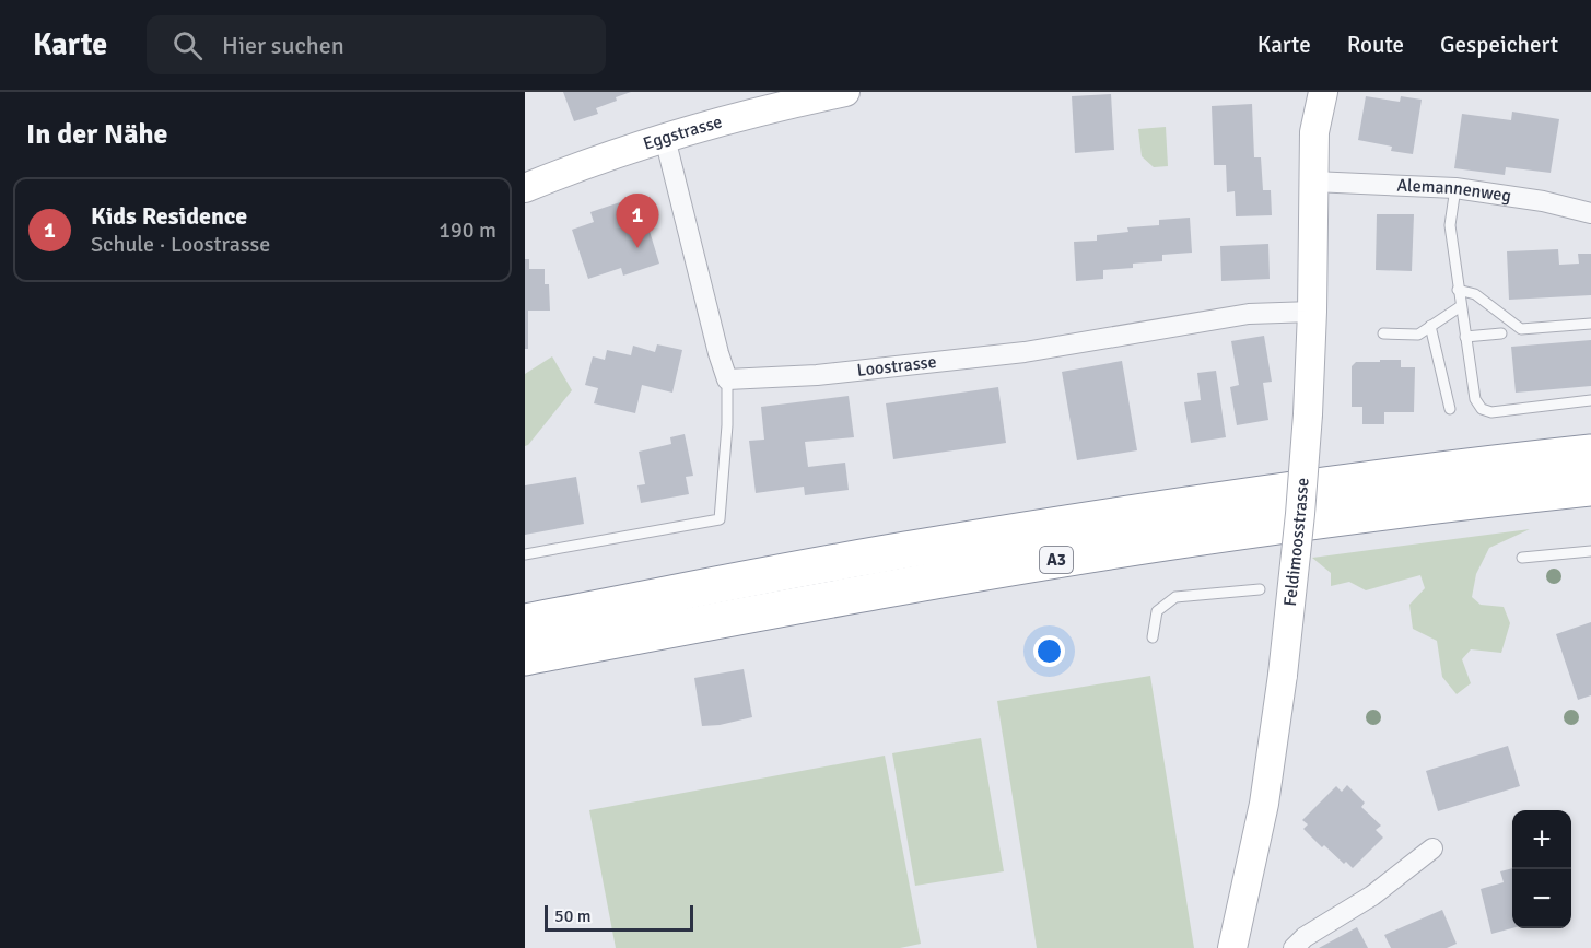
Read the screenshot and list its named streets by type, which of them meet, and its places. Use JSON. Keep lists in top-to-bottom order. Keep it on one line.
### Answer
{"streets":{"highway":["A3"],"main road":["Eggstrasse","Feldimoosstrasse"],"street":["Alemannenweg","Loostrasse"]},"crossings":[["Alemannenweg","Feldimoosstrasse"],["Loostrasse","Feldimoosstrasse"]],"scale_bar":"50 m","page":{"header":"Karte","search":"Hier suchen","nav":["Karte","Route","Gespeichert"],"heading":"In der Nähe","list":[{"mark":"1","name":"Kids Residence","note":"Schule · Loostrasse","value":"190 m"}],"pins":"1","map_buttons":["+","−"],"scale":"50 m"}}
